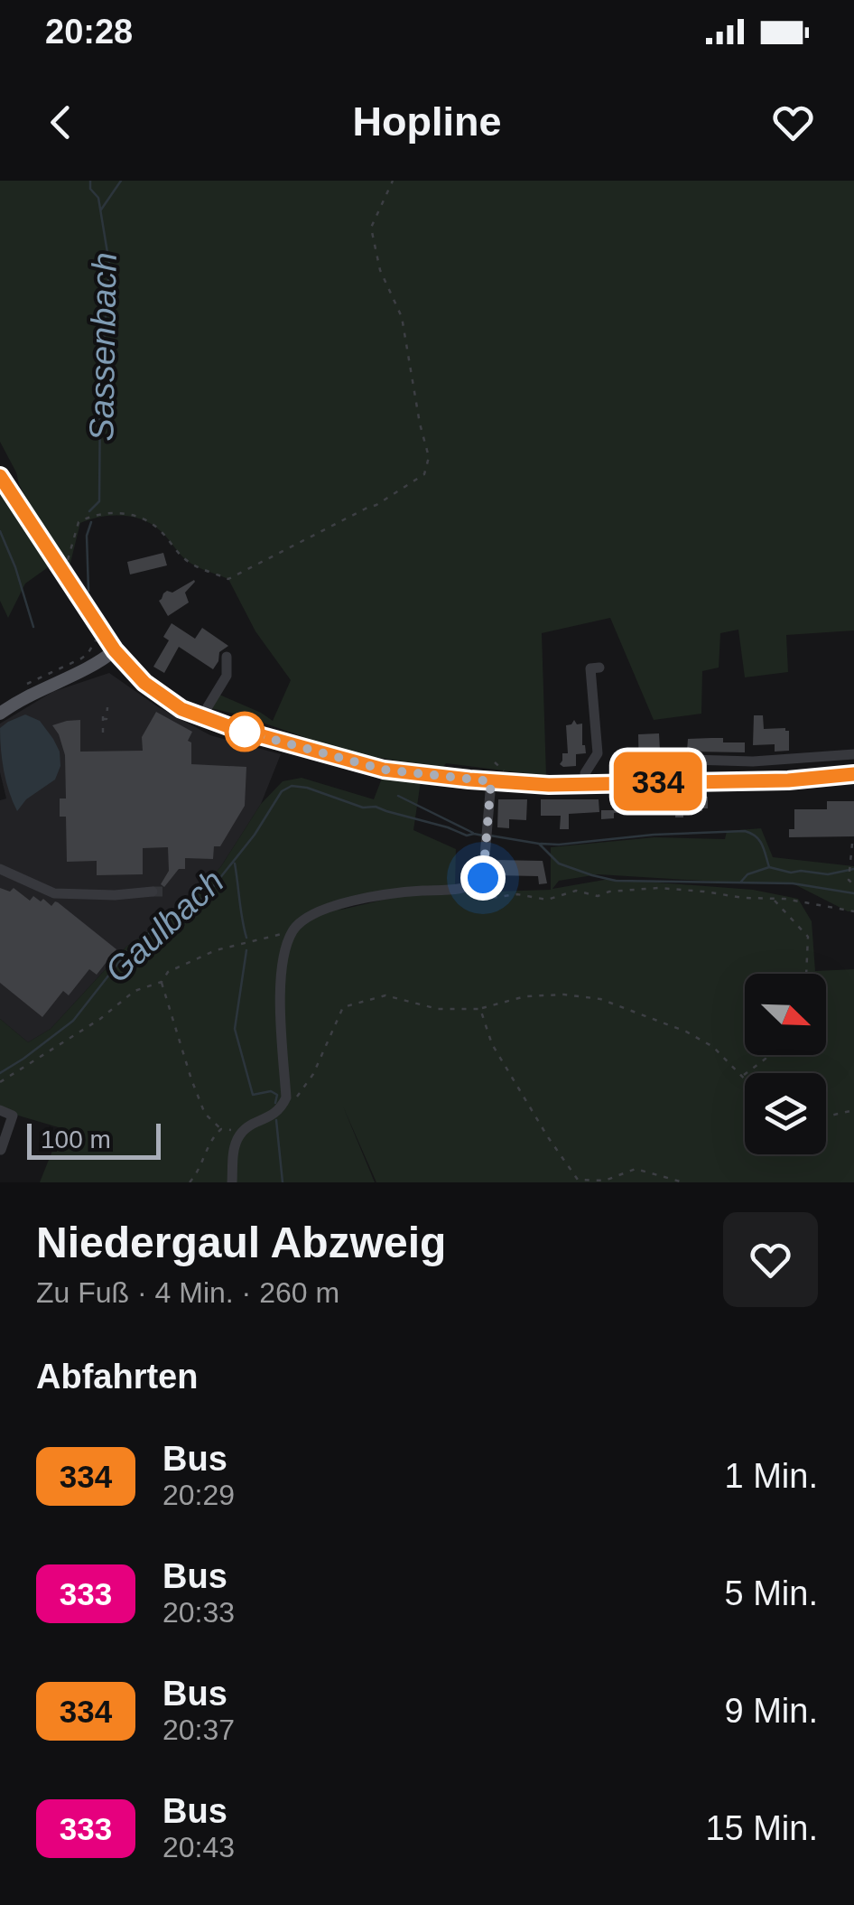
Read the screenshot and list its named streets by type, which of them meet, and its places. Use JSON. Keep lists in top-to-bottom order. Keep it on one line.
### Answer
{"water":["Sassenbach","Gaulbach"],"lines":["bus line 334"],"scale_bar":"100 m","north":"bottom right","page":{"status":"20:28","header":"Hopline","on_map":"334","scale":"100 m","heading":[["Niedergaul Abzweig","Zu Fuß · 4 Min. · 260 m"],"Abfahrten"],"list":[{"mark":"334","name":"Bus","note":"20:29","value":"1 Min."},{"mark":"333","name":"Bus","note":"20:33","value":"5 Min."},{"mark":"334","name":"Bus","note":"20:37","value":"9 Min."},{"mark":"333","name":"Bus","note":"20:43","value":"15 Min."}]}}
